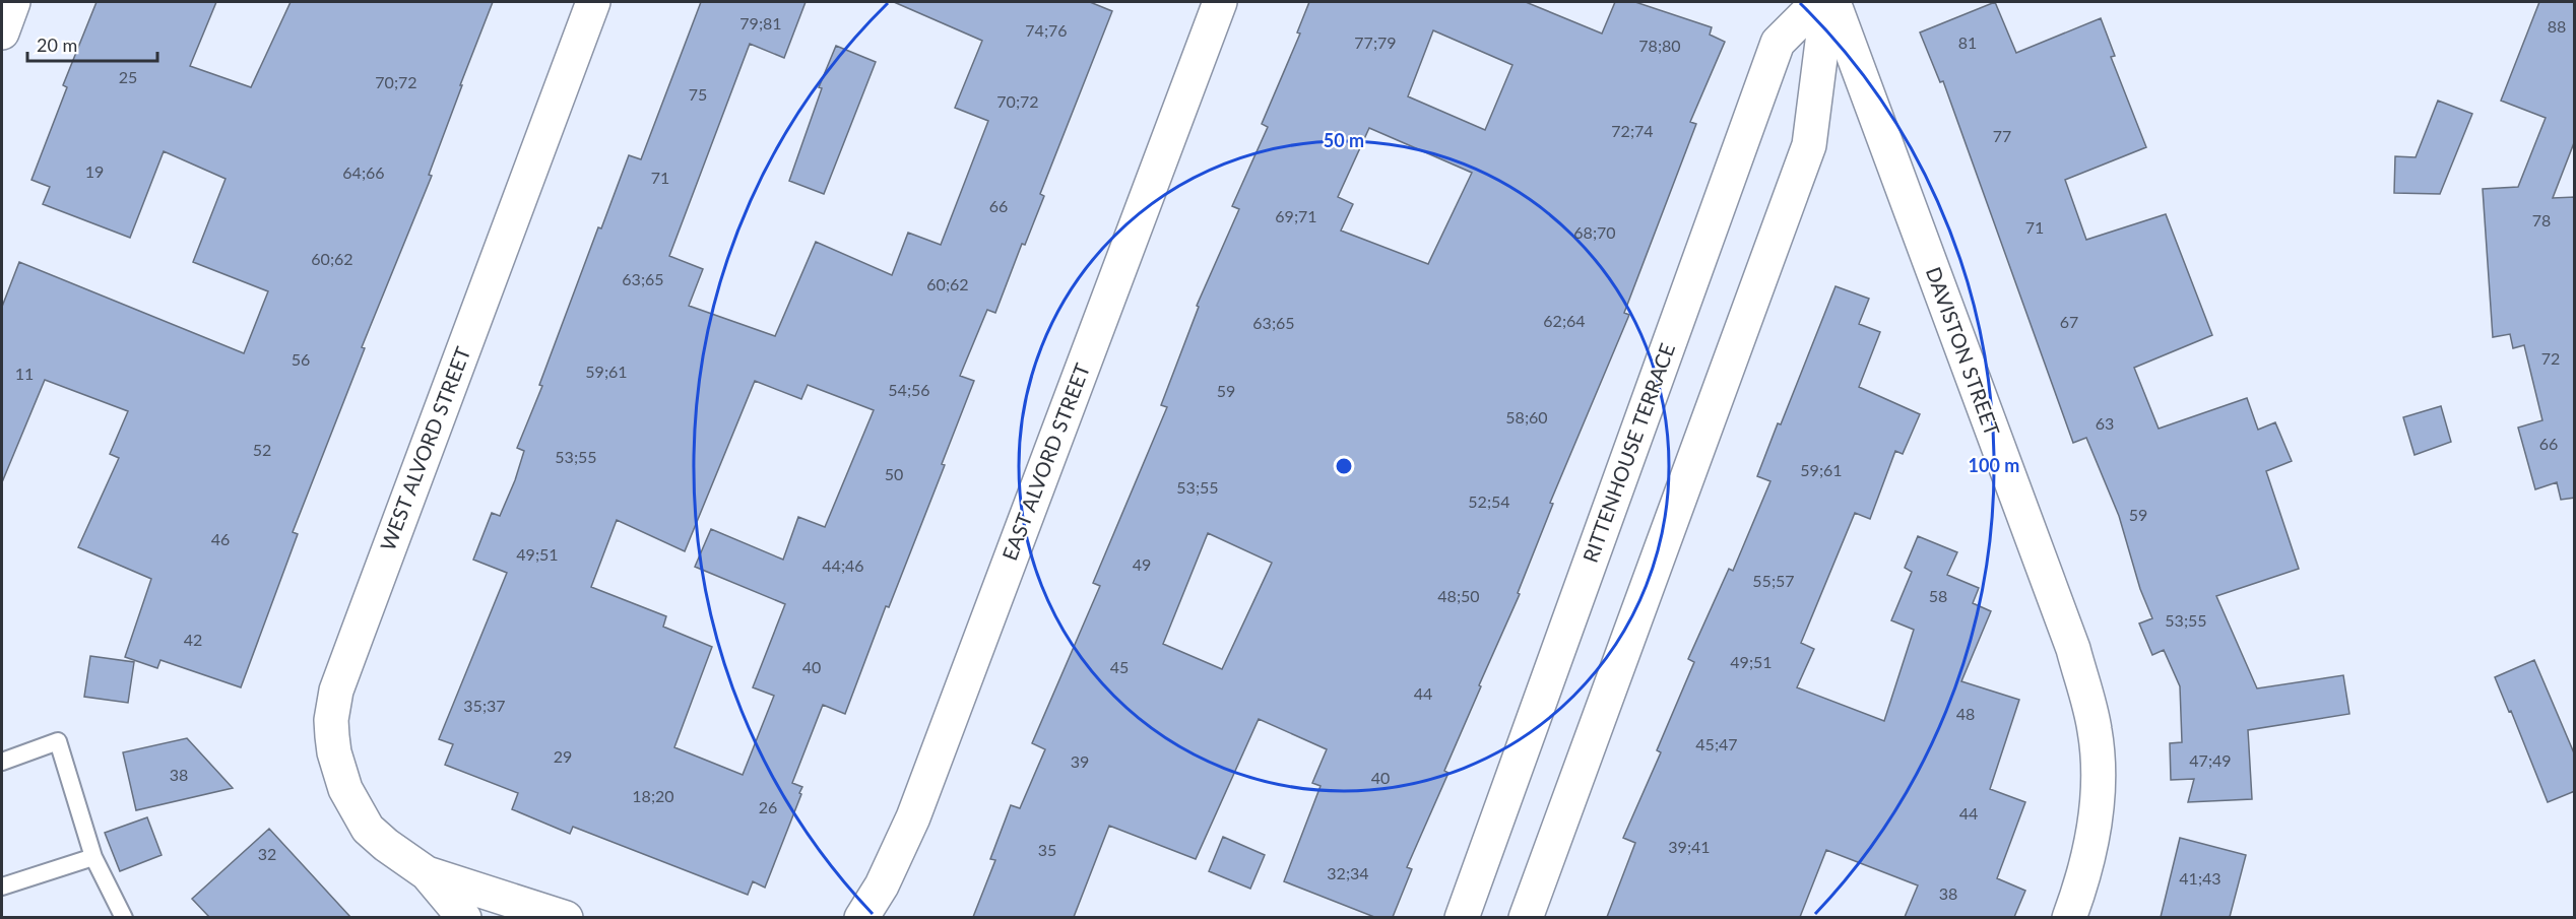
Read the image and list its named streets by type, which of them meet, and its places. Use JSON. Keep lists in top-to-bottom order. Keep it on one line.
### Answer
{"streets":{"street":["DAVISTON STREET","WEST ALVORD STREET","RITTENHOUSE TERRACE","EAST ALVORD STREET"]},"house_numbers":["79;81","88","74;76","77;79","81","78;80","25","70;72","75","70;72","72;74","77","19","64;66","71","66","69;71","78","71","68;70","60;62","63;65","60;62","62;64","67","63;65","72","56","59;61","11","54;56","59","58;60","63","66","52","53;55","59;61","50","53;55","52;54","59","46","49;51","49","44;46","55;57","48;50","58","53;55","42","49;51","40","45","44","35;37","48","45;47","29","47;49","39","38","40","18;20","26","44","39;41","35","32","32;34","41;43","38"],"scale_bar":"20 m","rings":["50 m","100 m"]}
